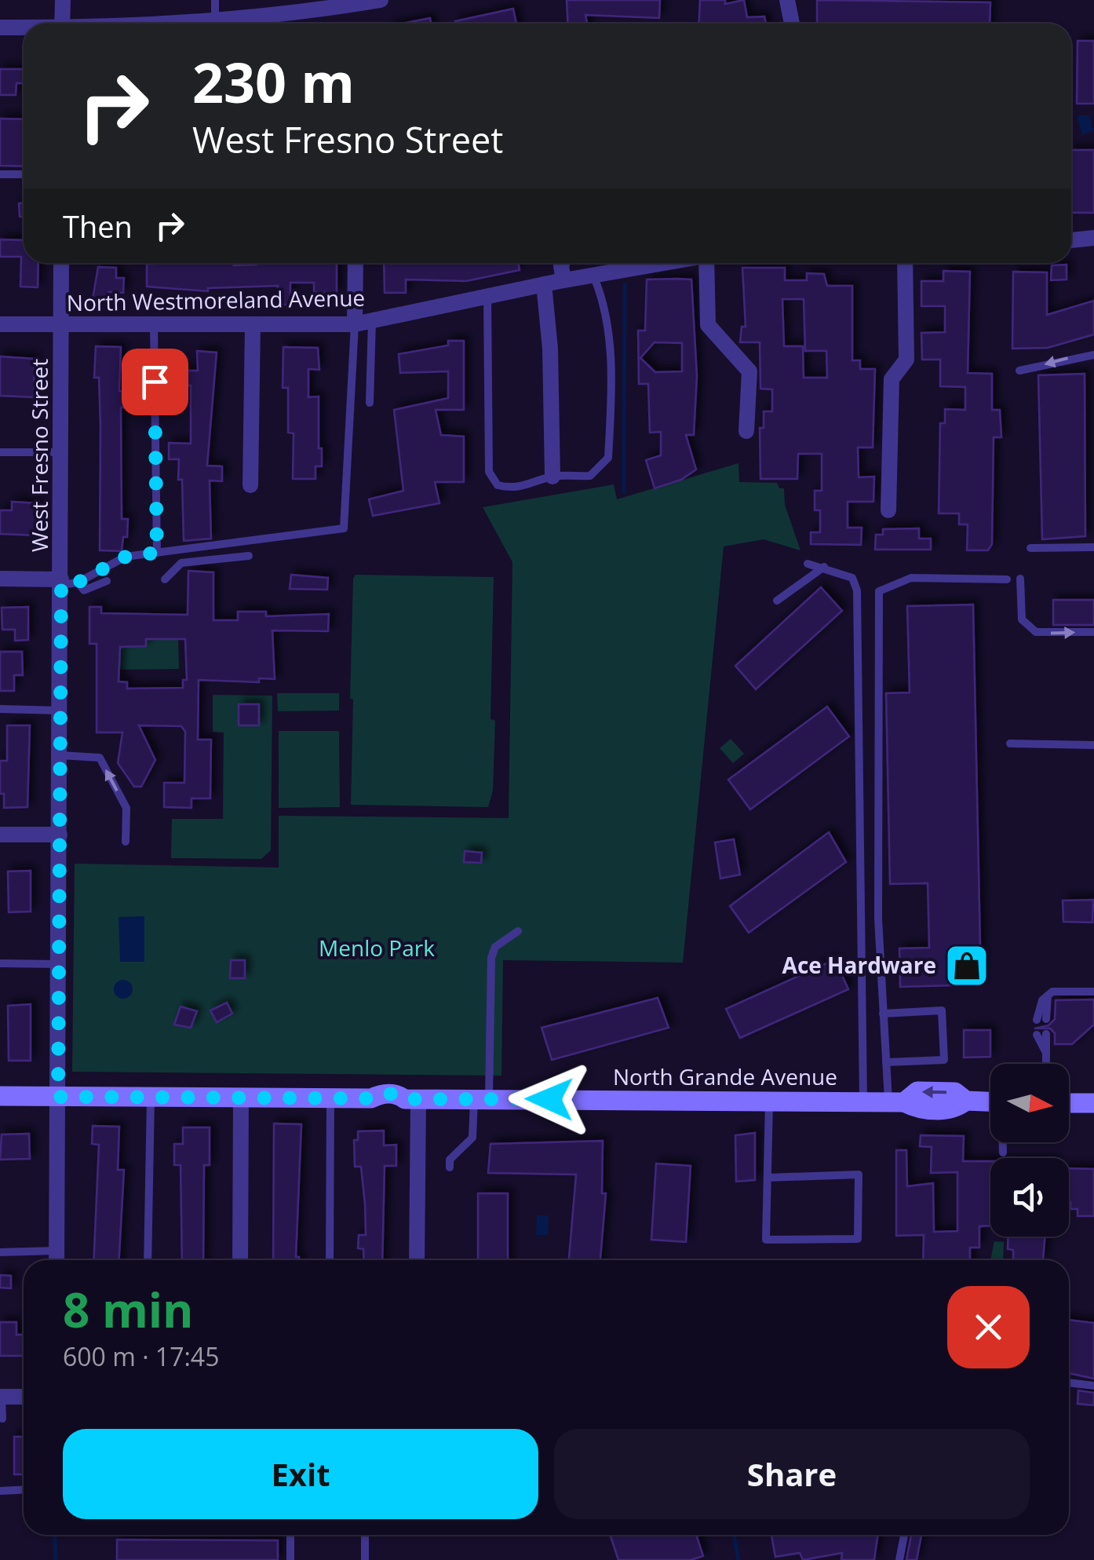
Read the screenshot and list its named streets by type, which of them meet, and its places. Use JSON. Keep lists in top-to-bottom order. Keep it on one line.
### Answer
{"streets":{"main road":["North Grande Avenue"],"street":["North Westmoreland Avenue","West Fresno Street"]},"crossings":[["North Westmoreland Avenue","West Fresno Street"],["West Fresno Street","North Grande Avenue"]],"parks":["Menlo Park"],"places":{"shop":["Ace Hardware"]},"north":"right","page":{"turn":["230 m","West Fresno Street"],"then":"Then","heading":["8 min","600 m · 17:45"],"buttons":["Exit","Share"]}}
